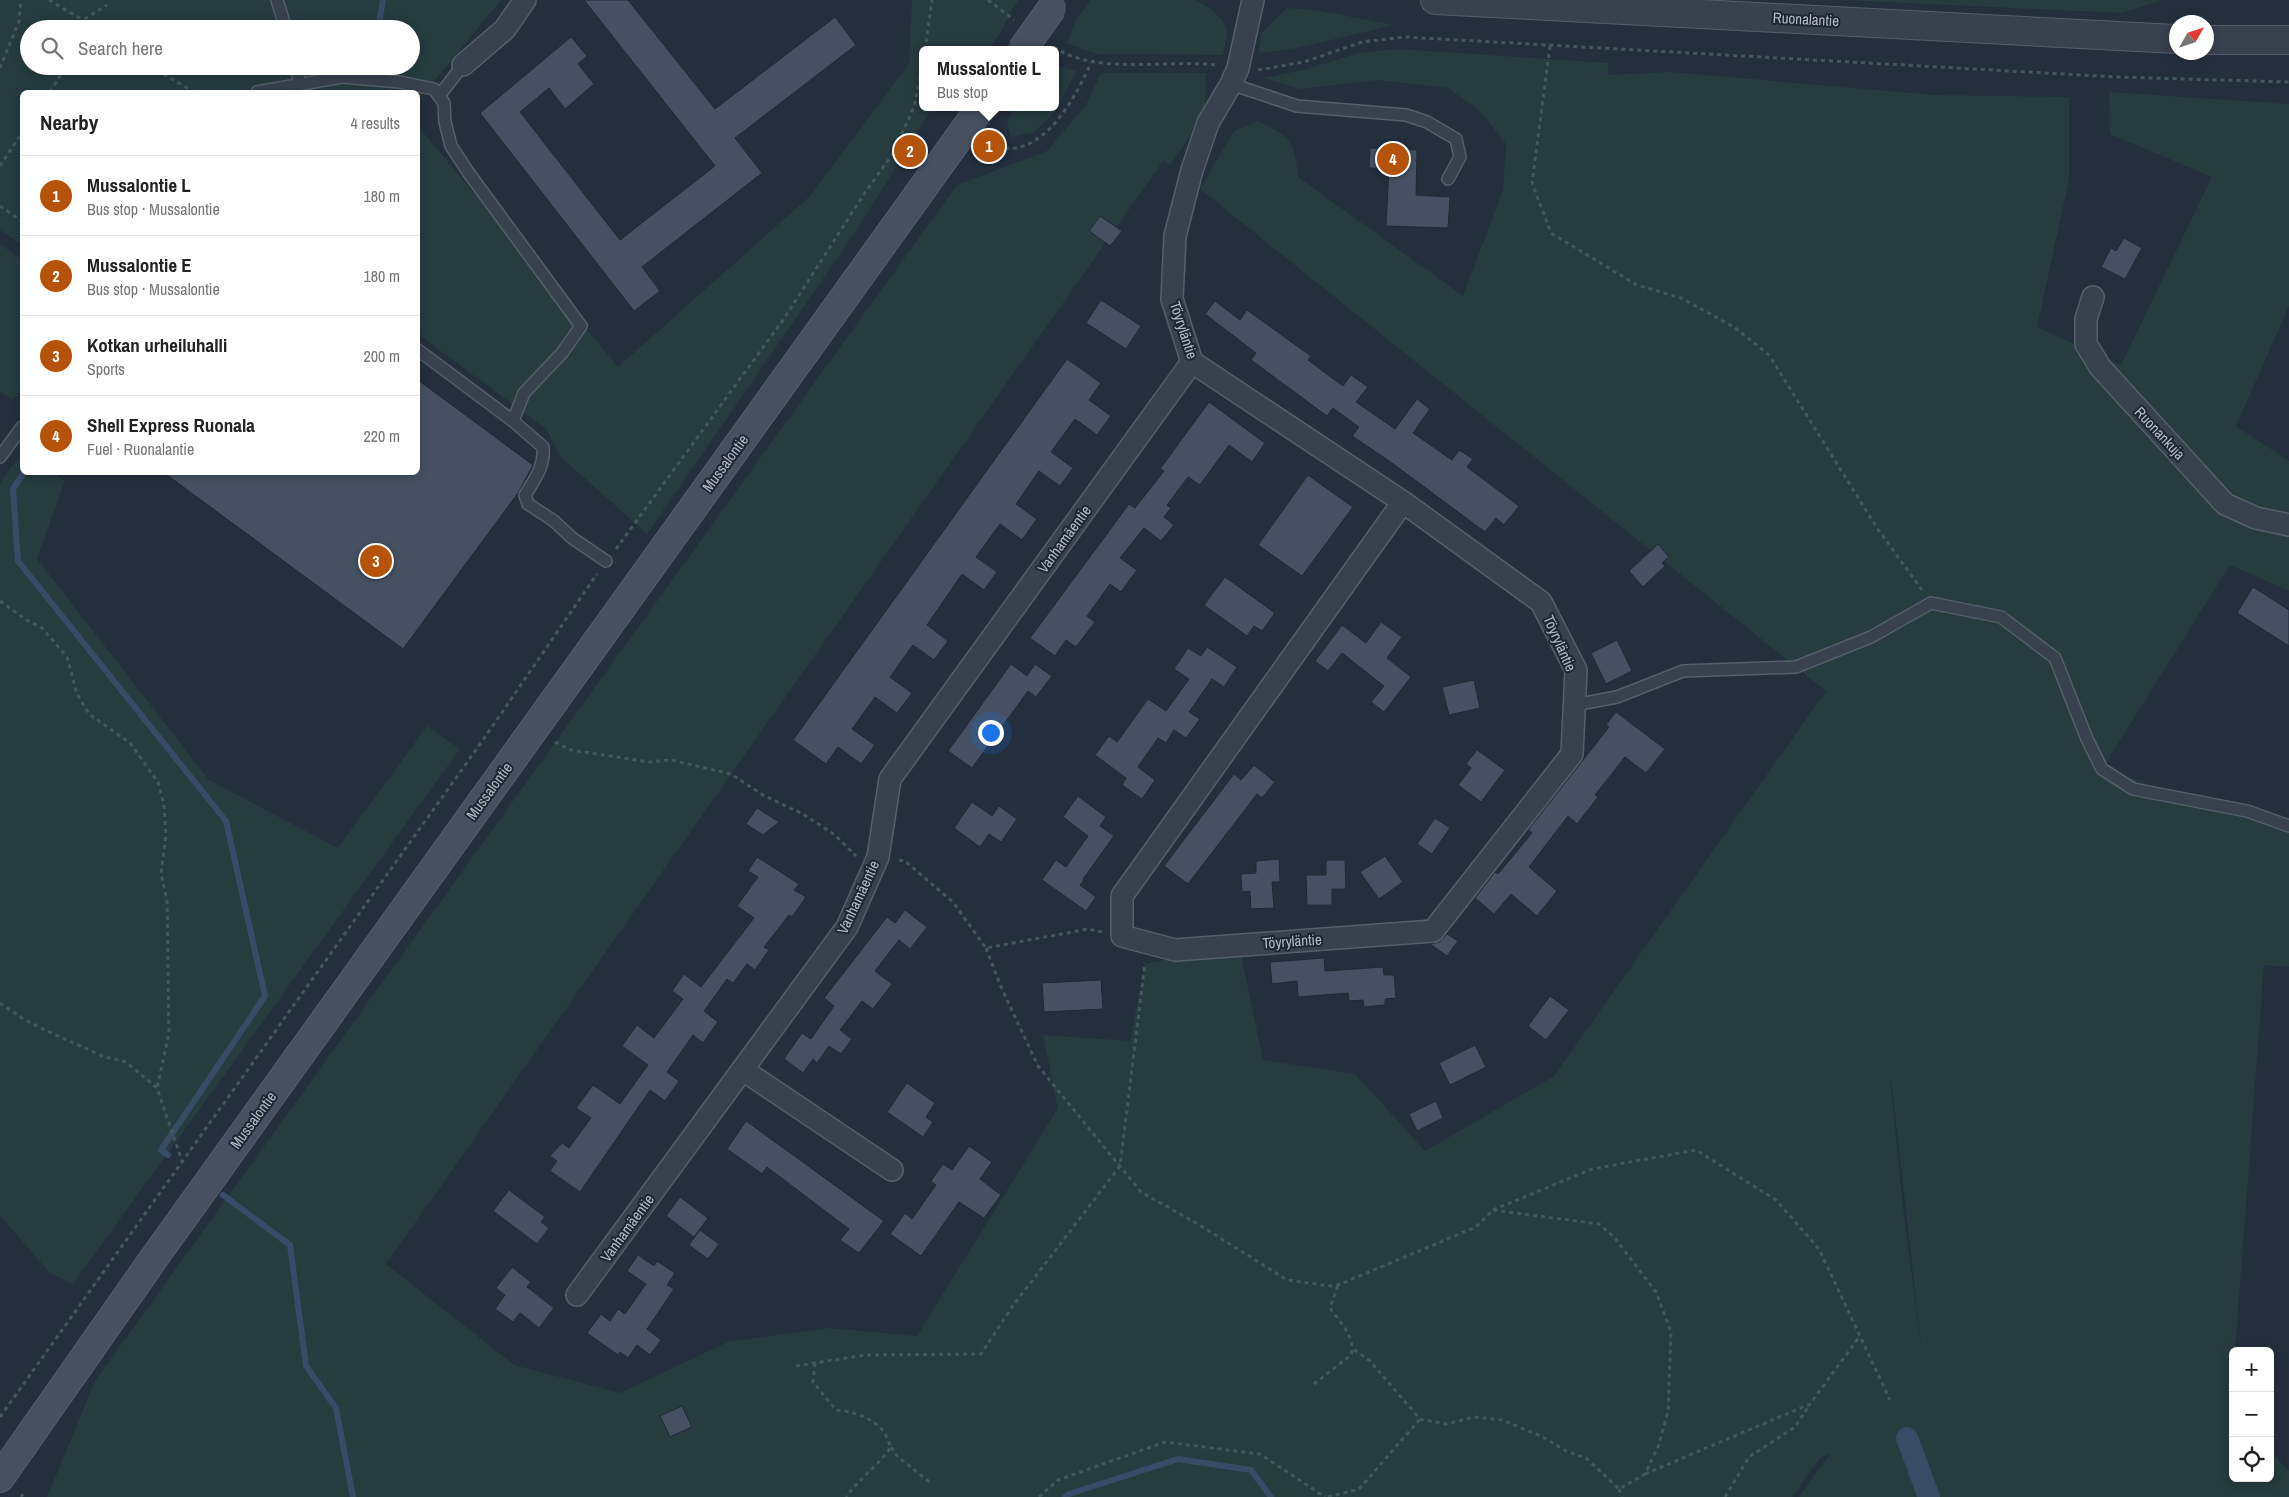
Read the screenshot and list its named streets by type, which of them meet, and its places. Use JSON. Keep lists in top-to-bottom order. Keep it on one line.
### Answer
{"streets":{"main road":["Mussalontie"],"street":["Ruonalantie","Töyryläntie","Ruonankuja","Vanhamäentie"]},"crossings":[["Töyryläntie","Vanhamäentie"]],"north":"top right","page":{"search":"Search here","popup":["Mussalontie L","Bus stop"],"heading":["Nearby","4 results"],"pins":["1","2","4","3"],"list":[{"mark":"1","name":"Mussalontie L","note":"Bus stop · Mussalontie","value":"180 m"},{"mark":"2","name":"Mussalontie E","note":"Bus stop · Mussalontie","value":"180 m"},{"mark":"3","name":"Kotkan urheiluhalli","note":"Sports","value":"200 m"},{"mark":"4","name":"Shell Express Ruonala","note":"Fuel · Ruonalantie","value":"220 m"}],"map_buttons":["+","−"]}}
